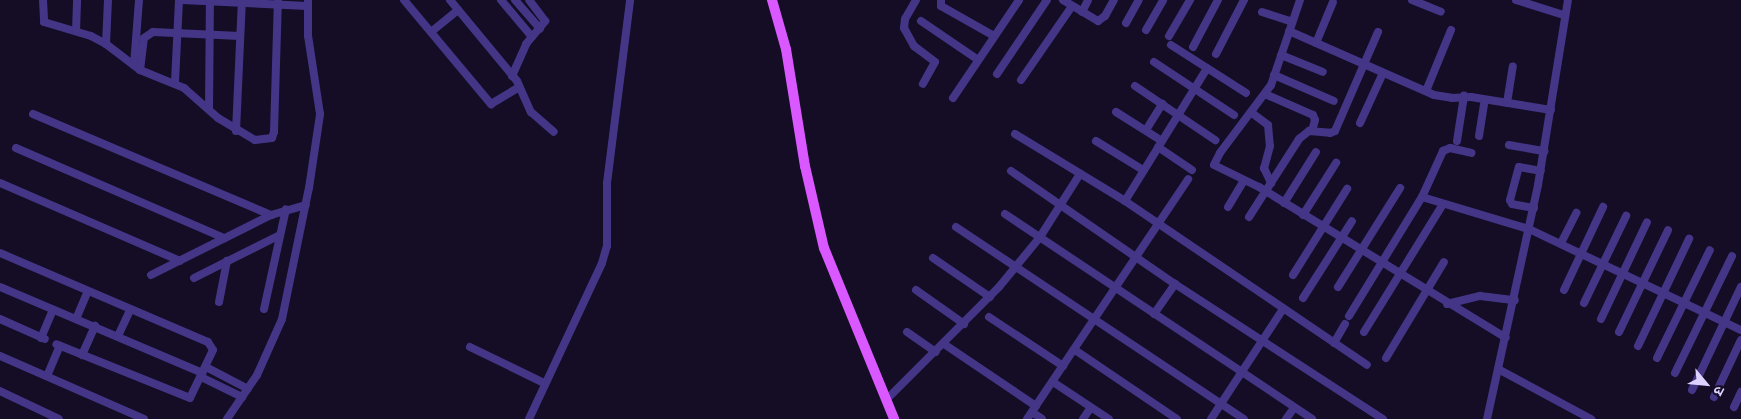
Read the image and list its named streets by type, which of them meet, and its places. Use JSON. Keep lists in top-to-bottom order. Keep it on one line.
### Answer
{"north":"bottom right"}
